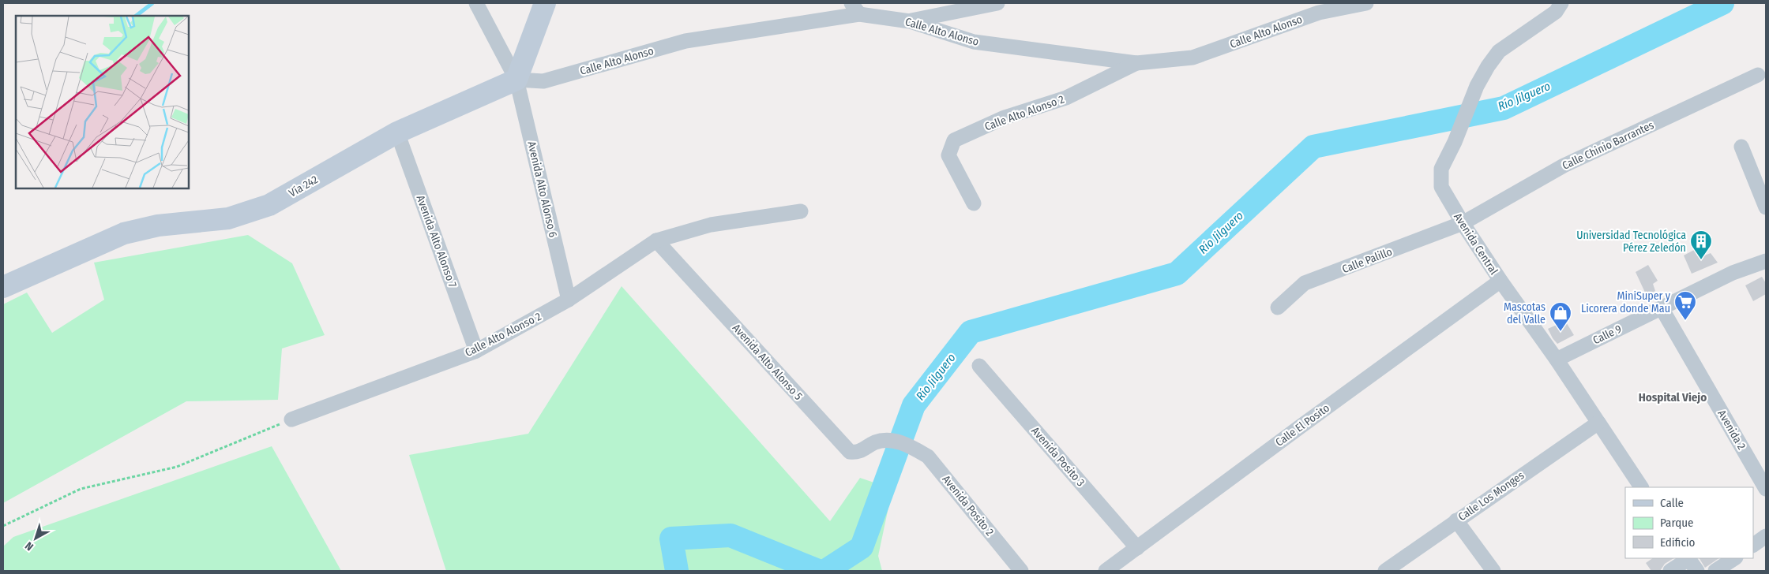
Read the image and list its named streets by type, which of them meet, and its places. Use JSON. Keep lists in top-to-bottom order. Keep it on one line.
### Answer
{"streets":{"main road":["Vía 242"],"street":["Calle Alto Alonso","Calle Alto Alonso 2","Calle Chinio Barrantes","Avenida Alto Alonso 6","Avenida Alto Alonso 7","Avenida Central","Calle Palillo","Calle 9","Avenida Alto Alonso 5","Calle El Posito","Avenida 2","Avenida Posito 3","Calle Los Monges","Avenida Posito 2"]},"crossings":[["Calle Alto Alonso","Calle Alto Alonso 2"],["Calle Alto Alonso","Vía 242"],["Calle Alto Alonso","Avenida Alto Alonso 6"],["Calle Alto Alonso 2","Avenida Alto Alonso 6"],["Calle Alto Alonso 2","Avenida Alto Alonso 7"],["Calle Alto Alonso 2","Avenida Alto Alonso 5"],["Calle Chinio Barrantes","Avenida Central"],["Calle Chinio Barrantes","Calle Palillo"],["Vía 242","Avenida Alto Alonso 6"],["Vía 242","Avenida Alto Alonso 7"],["Avenida Central","Calle Palillo"],["Avenida Central","Calle 9"],["Avenida Central","Calle El Posito"],["Avenida Central","Calle Los Monges"],["Calle 9","Avenida 2"],["Avenida Alto Alonso 5","Avenida Posito 2"],["Calle El Posito","Avenida Posito 3"]],"districts":["Hospital Viejo"],"water":["Río Jilguero"],"places":{"building":["Universidad Tecnológica Pérez Zeledón"],"supermarket":["MiniSuper y Licorera donde Mau"],"shop":["Mascotas del Valle"]},"legend":["Calle","Parque","Edificio"],"north":"bottom left"}
